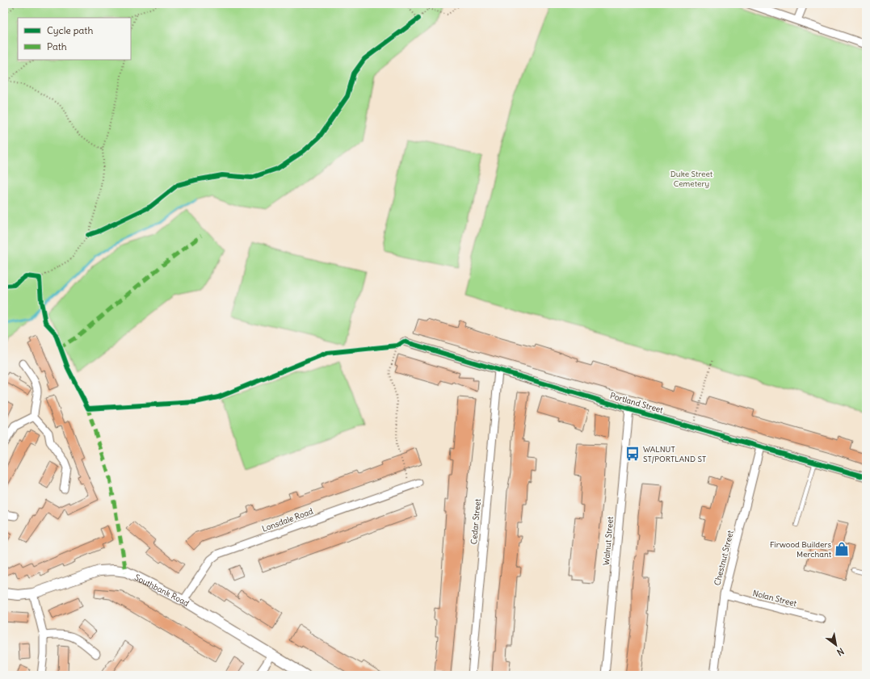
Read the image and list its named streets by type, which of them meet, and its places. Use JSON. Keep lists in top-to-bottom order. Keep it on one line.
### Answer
{"streets":{"street":["Portland Street","Lonsdale Road","Cedar Street","Walnut Street","Chestnut Street","Southbank Road","Nolan Street"]},"crossings":[["Portland Street","Cedar Street"],["Portland Street","Walnut Street"],["Portland Street","Chestnut Street"],["Lonsdale Road","Southbank Road"],["Chestnut Street","Nolan Street"]],"parks":["Duke Street Cemetery"],"places":{"bus stop":["WALNUT ST/PORTLAND ST"],"shop":["Firwood Builders Merchant"]},"legend":["Cycle path","Path"],"north":"bottom right"}
